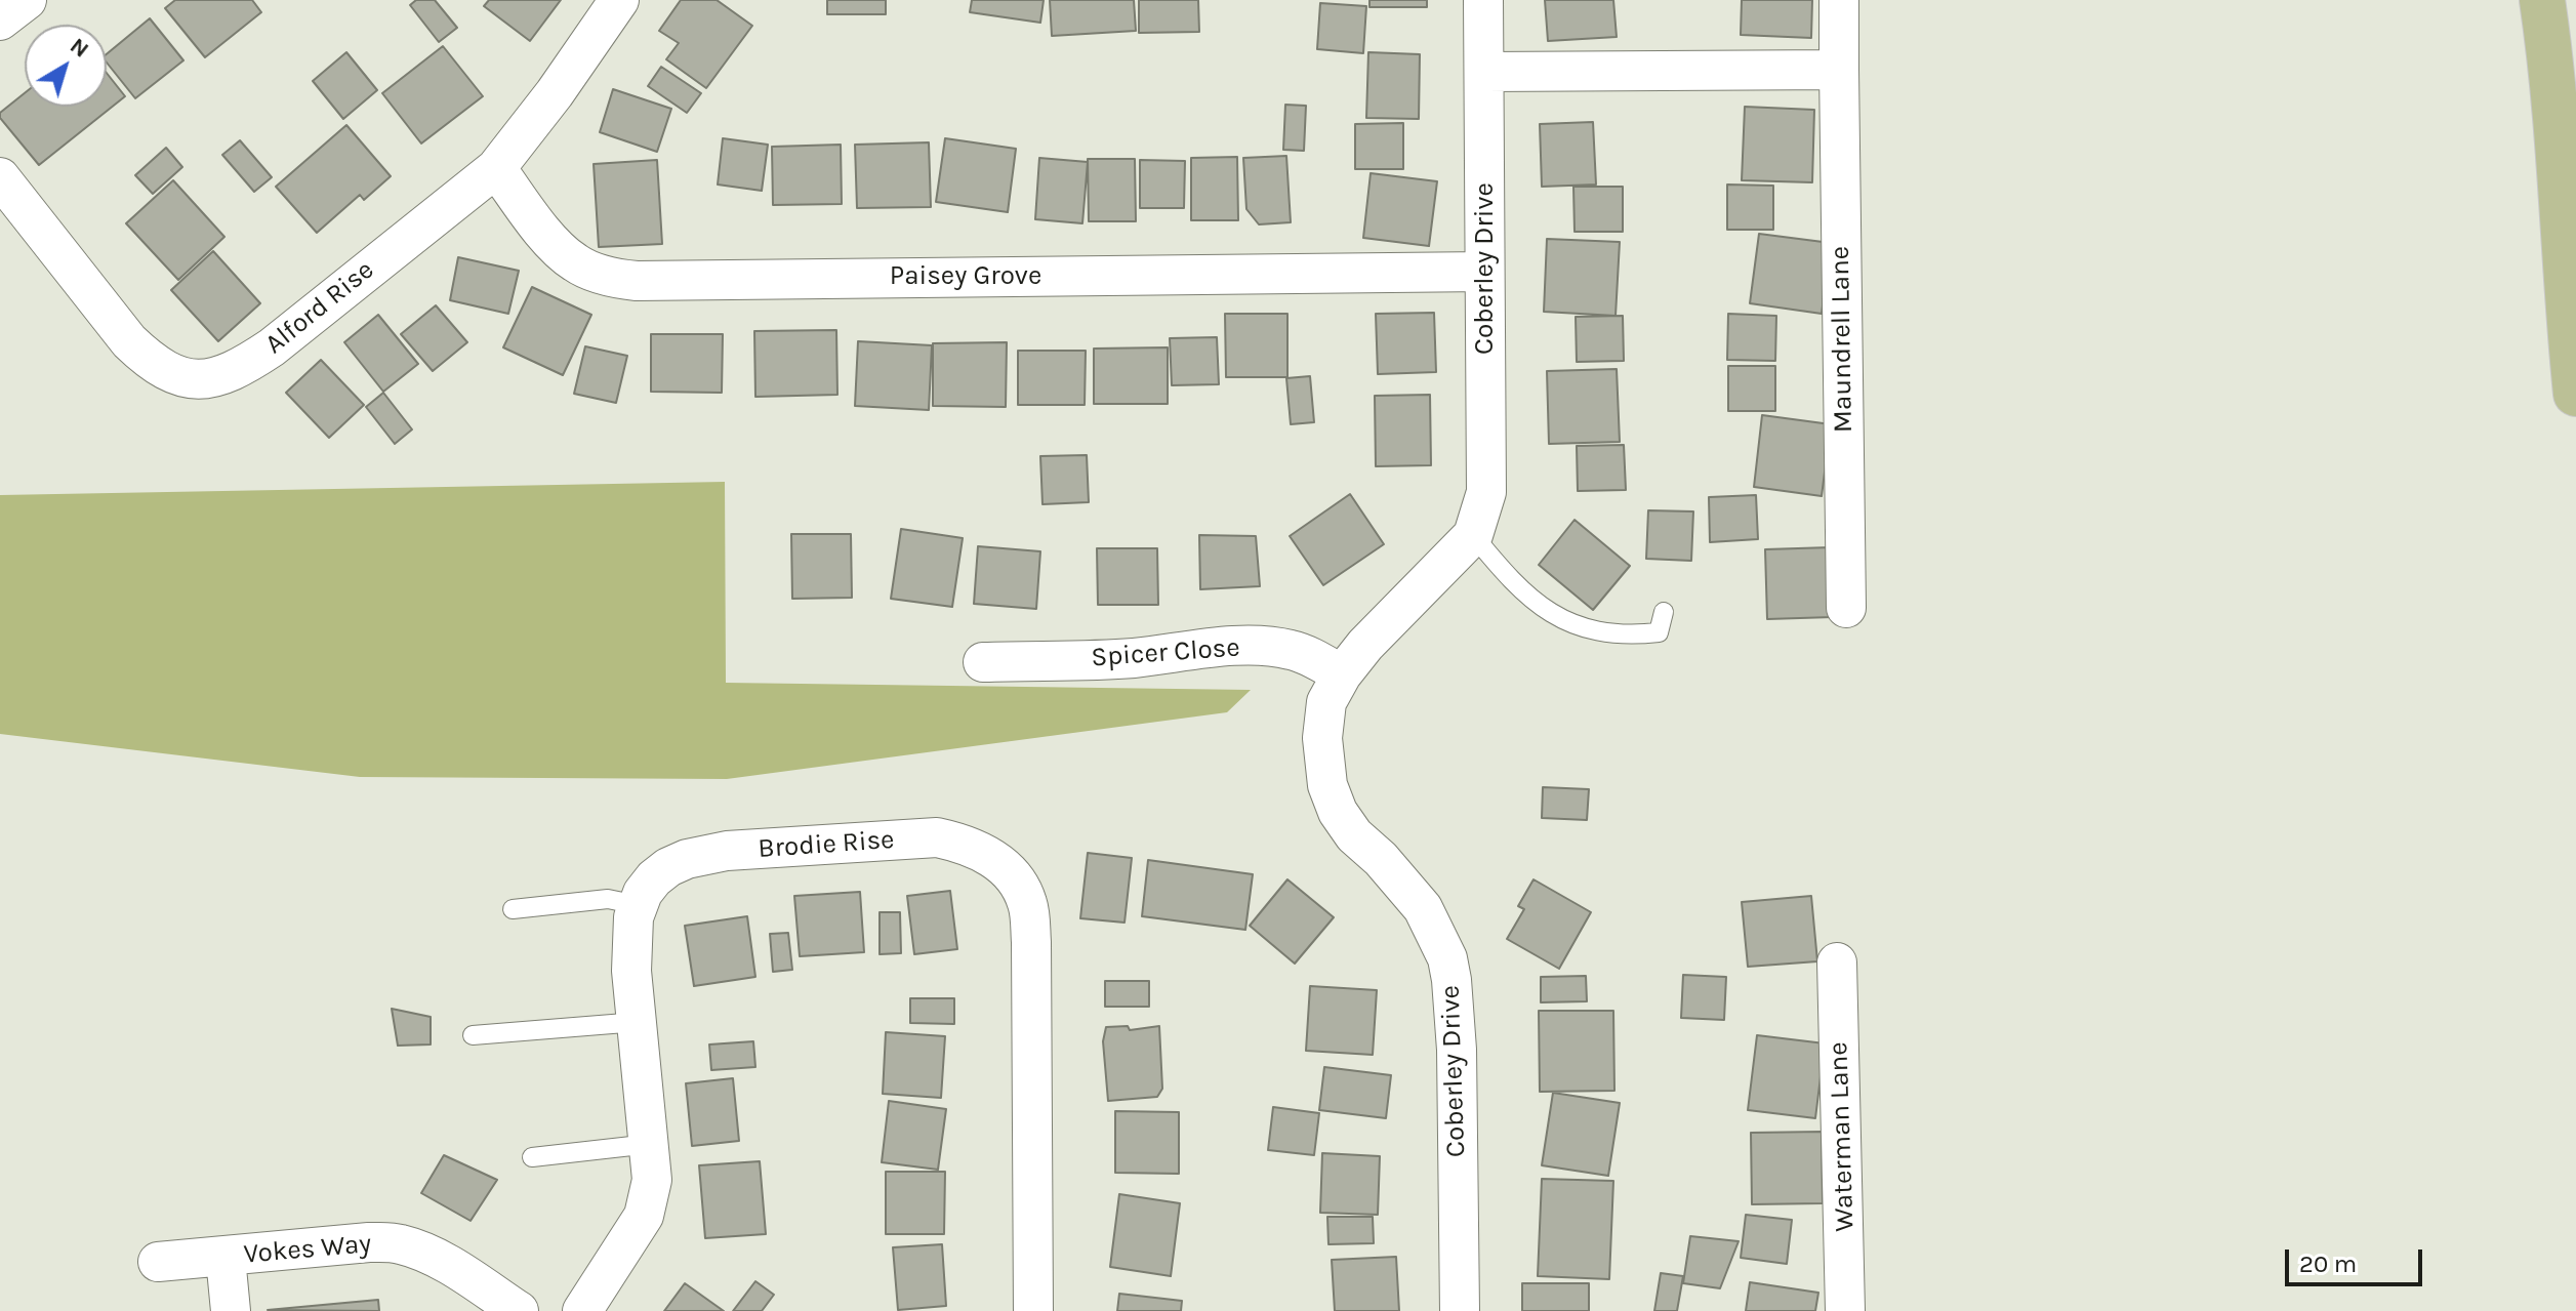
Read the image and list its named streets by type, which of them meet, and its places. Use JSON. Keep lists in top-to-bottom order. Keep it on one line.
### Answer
{"streets":{"street":["Coberley Drive","Paisey Grove","Alford Rise","Maundrell Lane","Spicer Close","Brodie Rise","Waterman Lane","Vokes Way"]},"crossings":[["Coberley Drive","Paisey Grove"],["Coberley Drive","Spicer Close"],["Paisey Grove","Alford Rise"]],"scale_bar":"20 m","north":"top right"}
